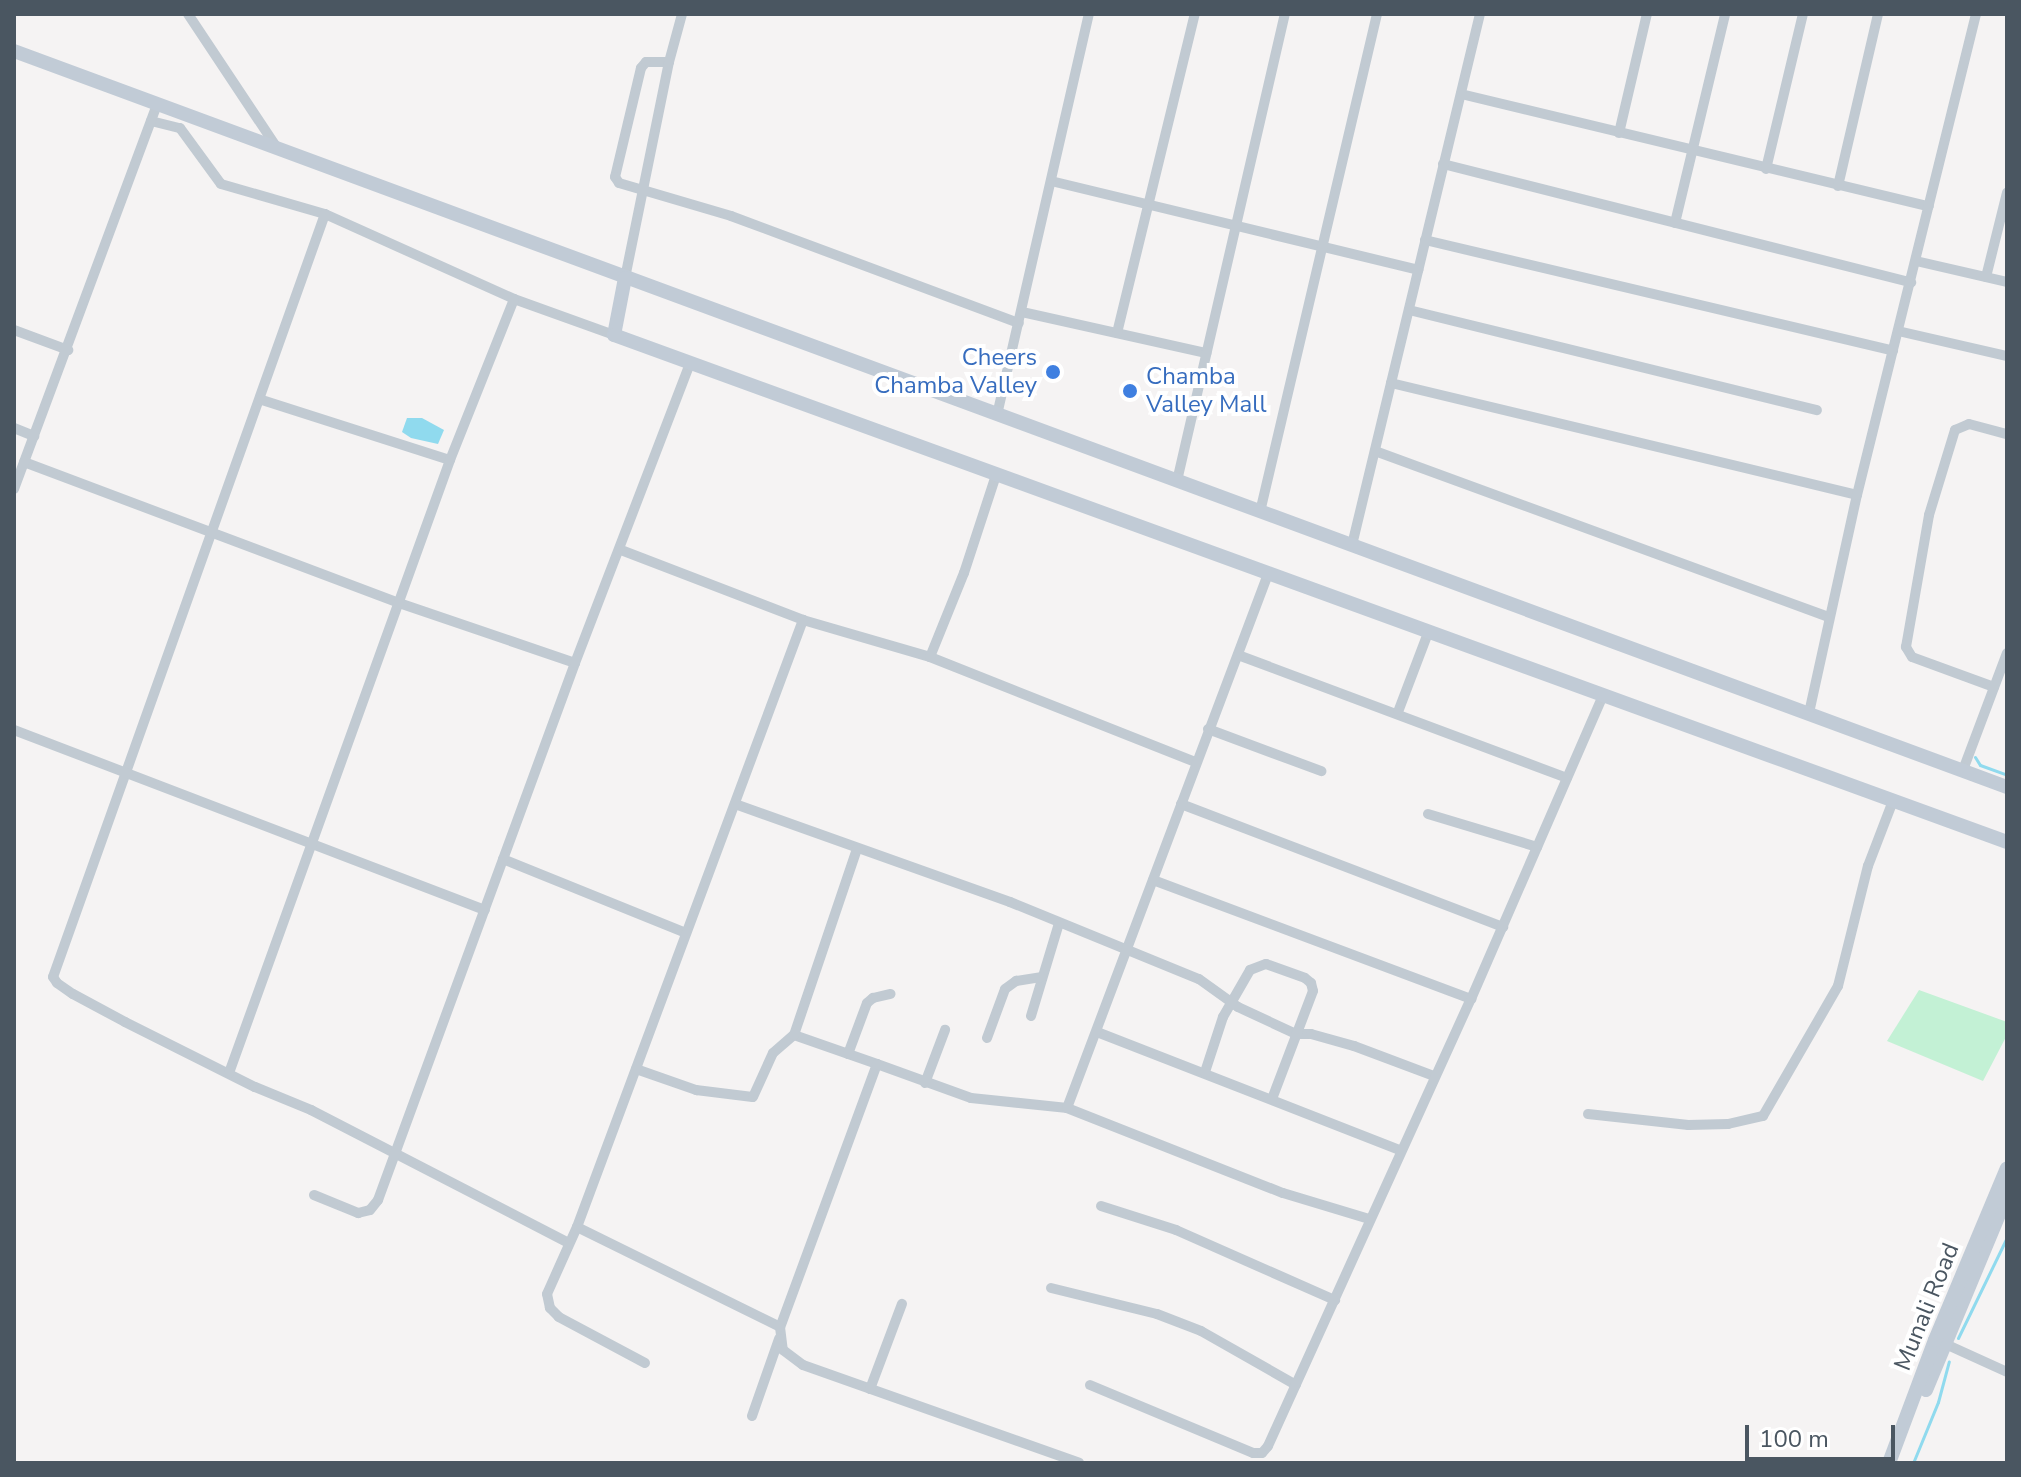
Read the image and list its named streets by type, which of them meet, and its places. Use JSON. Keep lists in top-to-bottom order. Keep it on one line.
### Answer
{"streets":{"main road":["Munali Road"]},"places":["Cheers Chamba Valley","Chamba Valley Mall"],"scale_bar":"100 m"}
